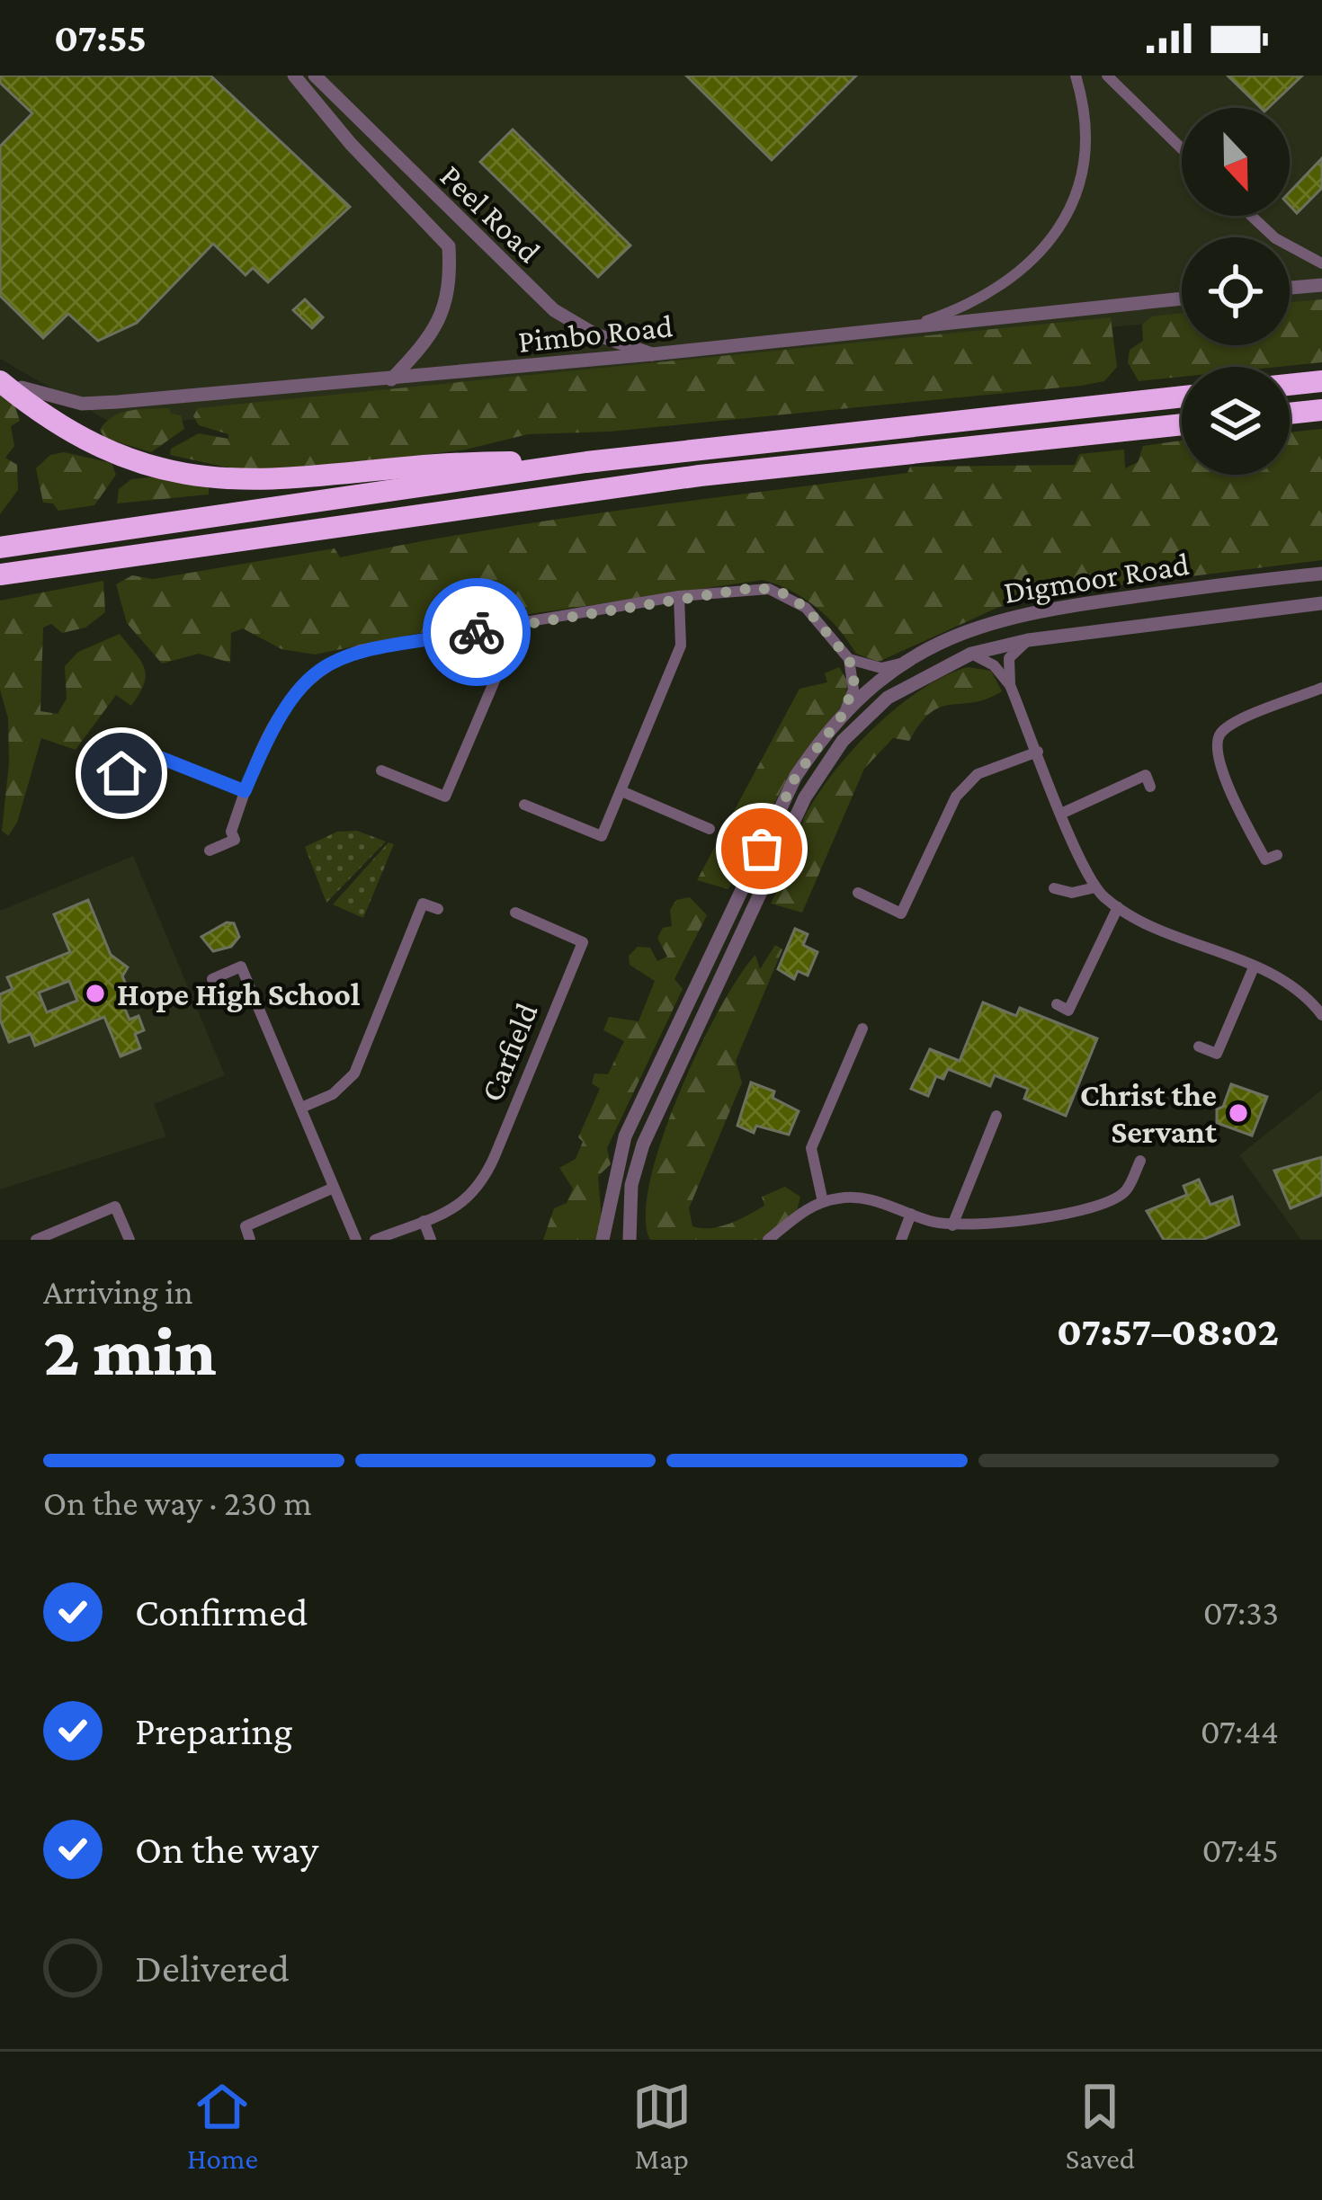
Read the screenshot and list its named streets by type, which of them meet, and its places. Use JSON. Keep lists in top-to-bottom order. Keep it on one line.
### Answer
{"streets":{"street":["Peel Road","Pimbo Road","Digmoor Road","Carfield"]},"crossings":[["Peel Road","Pimbo Road"]],"places":["Hope High School","Christ the Servant"],"north":"bottom","page":{"status":"07:55","heading":["2 min","Arriving in","07:57–08:02"],"bar":"On the way · 230 m","list":[["Confirmed","07:33"],["Preparing","07:44"],["On the way","07:45"],"Delivered"],"tabs":["Home","Map","Saved"]}}
